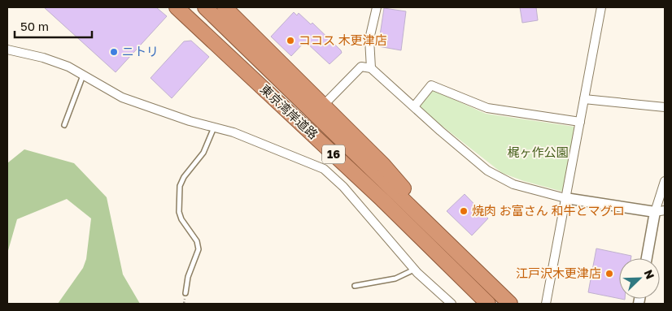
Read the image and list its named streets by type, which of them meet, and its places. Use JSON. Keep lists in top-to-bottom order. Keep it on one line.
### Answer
{"streets":{"highway":["東京湾岸道路","16"]},"crossings":[["東京湾岸道路","16"]],"parks":["梶ヶ作公園"],"places":["ココス 木更津店","ニトリ","焼肉 お富さん 和牛とマグロ","江戸沢木更津店"],"scale_bar":"50 m","north":"top right"}
